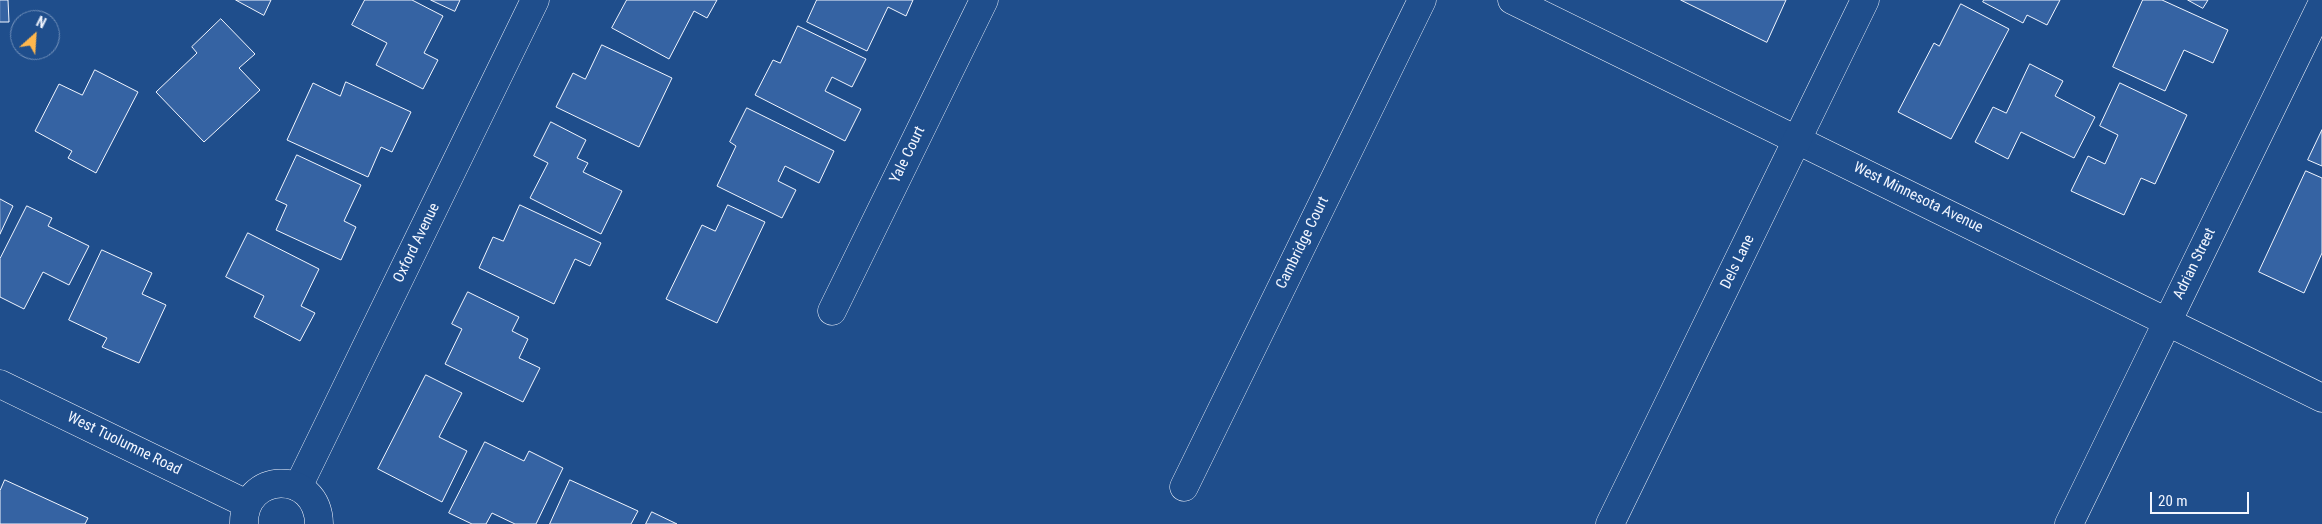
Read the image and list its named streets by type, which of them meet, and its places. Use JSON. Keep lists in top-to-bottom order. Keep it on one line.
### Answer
{"streets":{"street":["Yale Court","West Minnesota Avenue","Oxford Avenue","Cambridge Court","Dels Lane","Adrian Street","West Tuolumne Road"]},"crossings":[["West Minnesota Avenue","Dels Lane"],["West Minnesota Avenue","Adrian Street"]],"scale_bar":"20 m","north":"top right"}
